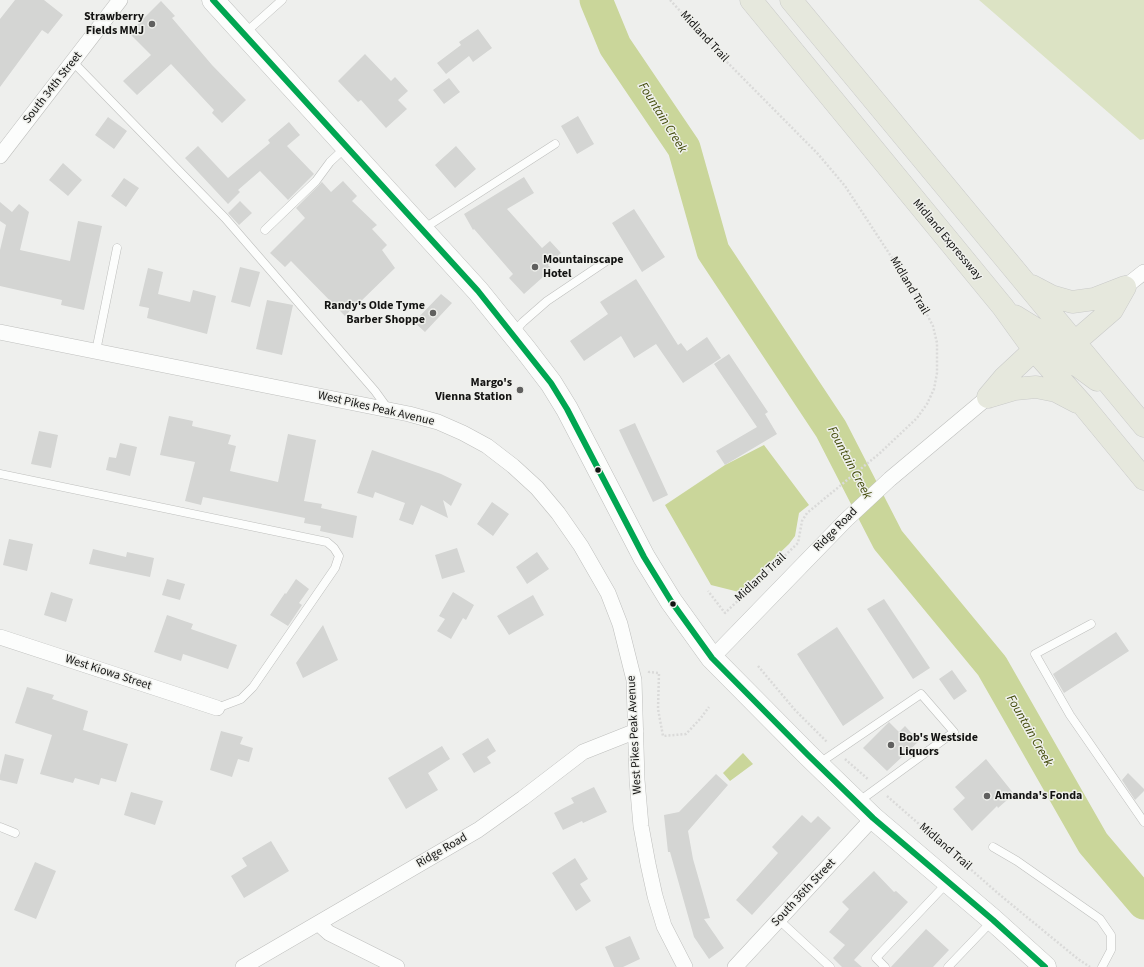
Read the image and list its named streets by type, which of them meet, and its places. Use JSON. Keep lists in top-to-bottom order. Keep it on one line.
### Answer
{"streets":{"highway":["Midland Expressway"],"street":["South 34th Street","West Pikes Peak Avenue","Ridge Road","West Kiowa Street","South 36th Street"],"path":["Midland Trail"]},"crossings":[["West Pikes Peak Avenue","Ridge Road"]],"water":["Fountain Creek"],"places":["Strawberry Fields MMJ","Mountainscape Hotel","Randy's Olde Tyme Barber Shoppe","Margo's Vienna Station","Bob's Westside Liquors","Amanda's Fonda"]}
